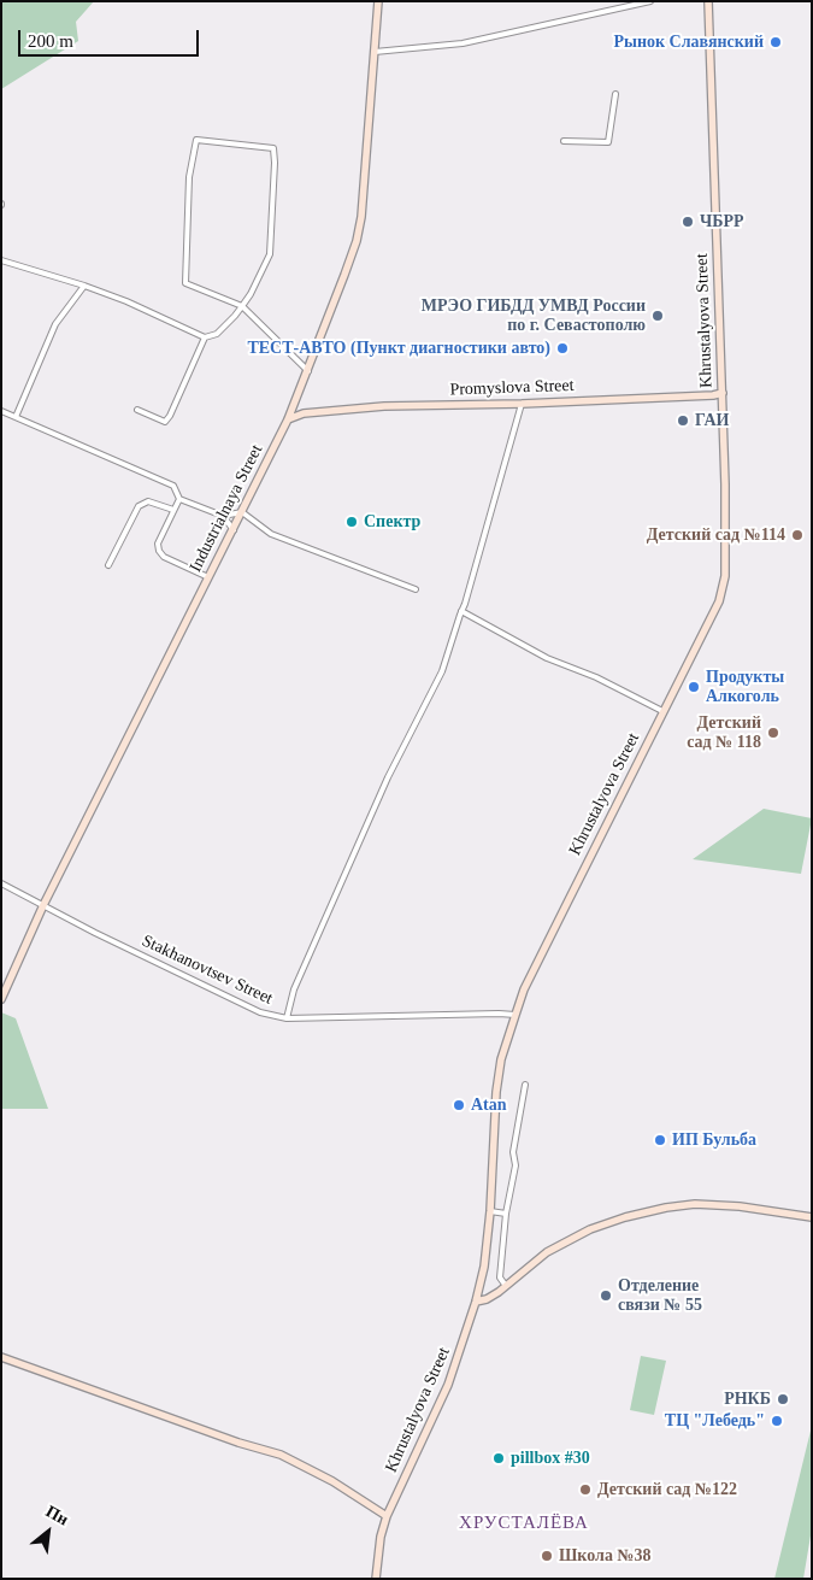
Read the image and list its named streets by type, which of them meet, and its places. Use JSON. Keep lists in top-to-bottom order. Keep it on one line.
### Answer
{"streets":{"main road":["Khrustalyova Street","Promyslova Street","Industrialnaya Street"],"street":["Stakhanovtsev Street"]},"crossings":[["Khrustalyova Street","Promyslova Street"],["Khrustalyova Street","Stakhanovtsev Street"],["Promyslova Street","Industrialnaya Street"],["Industrialnaya Street","Stakhanovtsev Street"]],"districts":["ХРУСТАЛЁВА"],"places":["Рынок Славянский","ЧБРР","МРЭО ГИБДД УМВД России по г. Севастополю","ТЕСТ-АВТО (Пункт диагностики авто)","ГАИ","Спектр","Детский сад №114","Продукты Алкоголь","Детский сад № 118","Atan","ИП Бульба","Отделение связи № 55","РНКБ","ТЦ \"Лебедь\"","pillbox #30","Детский сад №122","Школа №38"],"scale_bar":"200 m","north":"top right"}
